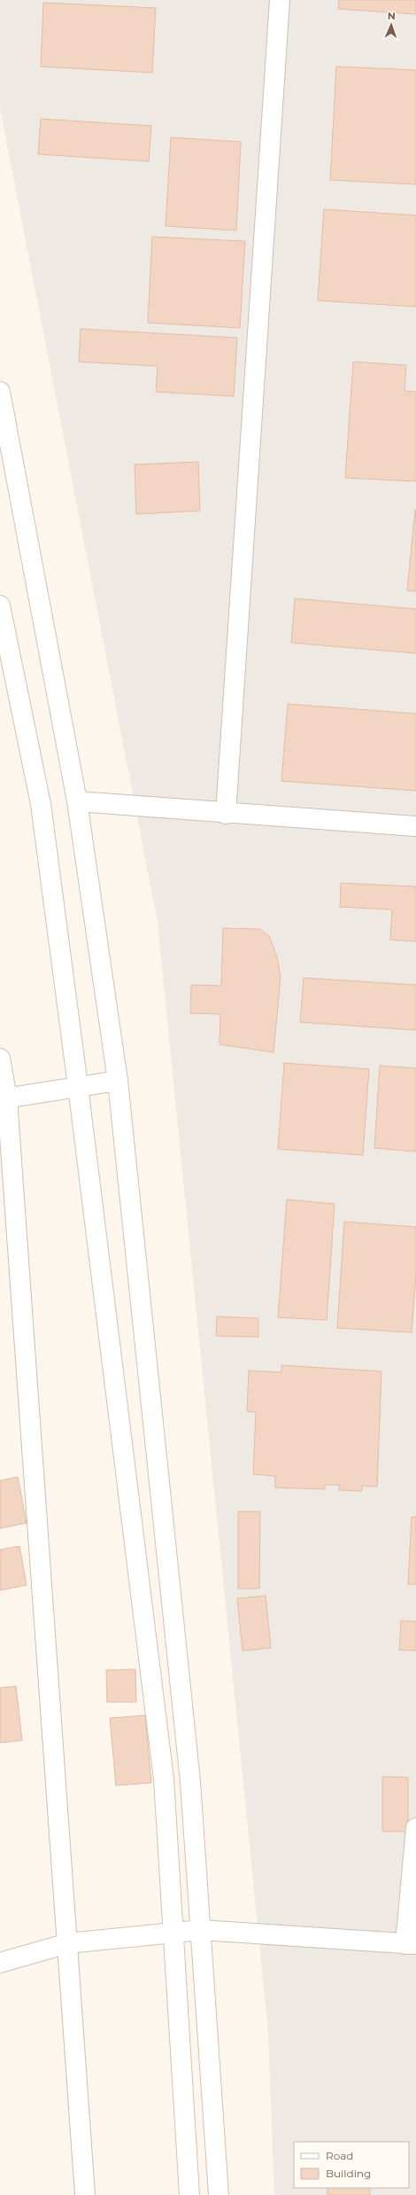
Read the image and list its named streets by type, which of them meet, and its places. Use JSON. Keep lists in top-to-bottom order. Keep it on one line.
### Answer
{"legend":["Road","Building"],"north":"top"}
